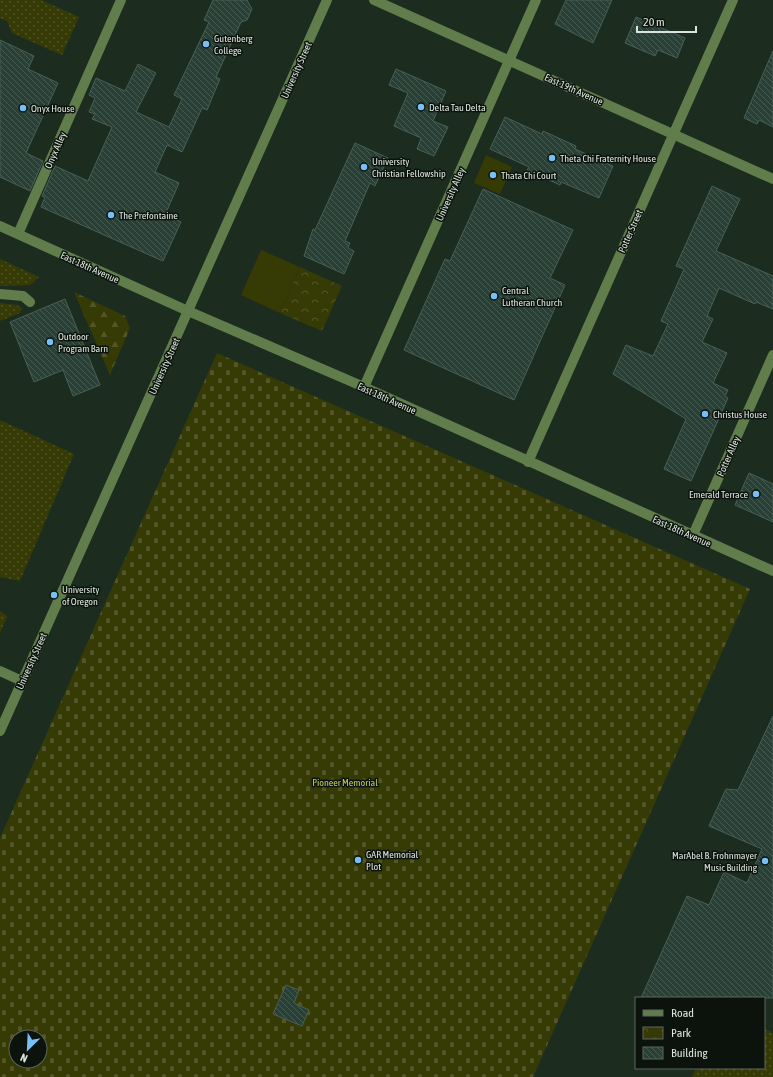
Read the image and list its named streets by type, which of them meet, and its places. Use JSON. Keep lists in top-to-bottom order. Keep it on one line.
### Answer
{"streets":{"street":["University Street","East 19th Avenue","Onyx Alley","University Alley","Potter Street","East 18th Avenue","Potter Alley"]},"crossings":[["University Street","East 18th Avenue"],["East 19th Avenue","University Alley"],["East 19th Avenue","Potter Street"],["Onyx Alley","East 18th Avenue"],["University Alley","East 18th Avenue"],["Potter Street","East 18th Avenue"],["East 18th Avenue","Potter Alley"]],"parks":["Pioneer Memorial"],"places":["Gutenberg College","Delta Tau Delta","Onyx House","Theta Chi Fraternity House","University Christian Fellowship","Thata Chi Court","The Prefontaine","Central Lutheran Church","Outdoor Program Barn","Christus House","Emerald Terrace","University of Oregon","GAR Memorial Plot","MarAbel B. Frohnmayer Music Building"],"legend":["Road","Park","Building"],"scale_bar":"20 m","north":"bottom left"}
